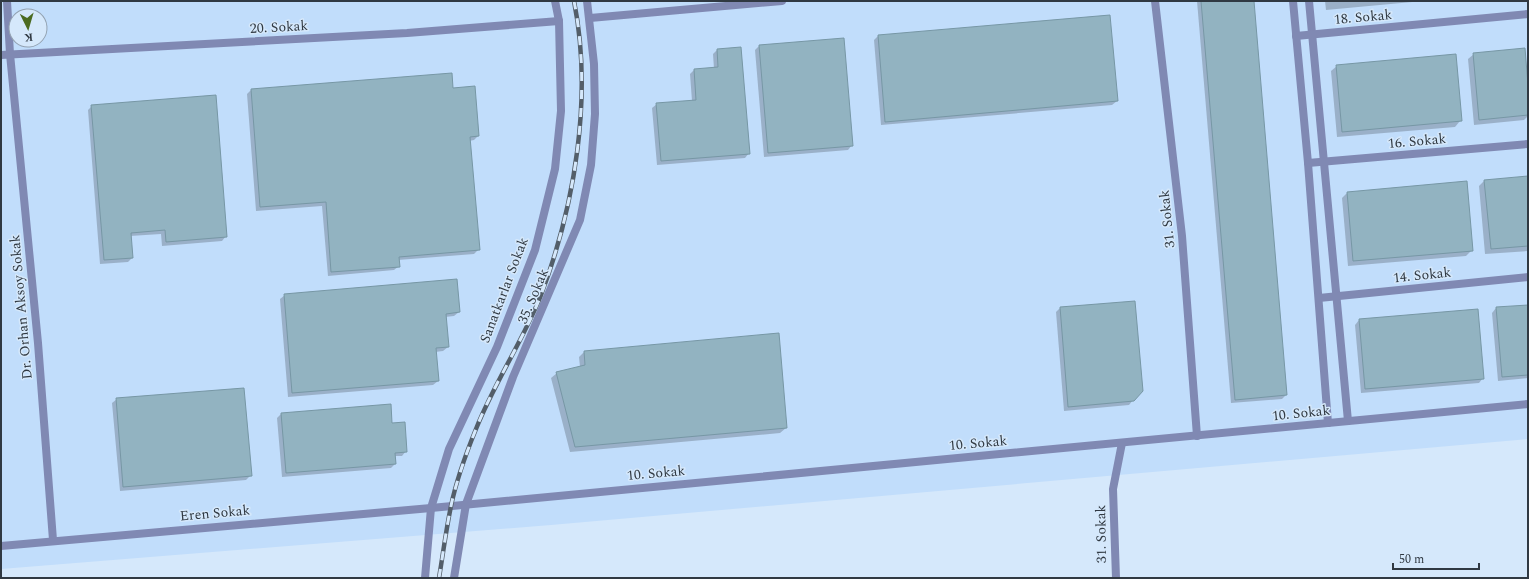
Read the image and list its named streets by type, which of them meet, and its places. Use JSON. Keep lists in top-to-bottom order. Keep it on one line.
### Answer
{"streets":{"street":["18. Sokak","20. Sokak","16. Sokak","31. Sokak","14. Sokak","Sanatkarlar Sokak","35. Sokak","Dr. Orhan Aksoy Sokak","10. Sokak","Eren Sokak"]},"crossings":[["20. Sokak","Sanatkarlar Sokak"],["20. Sokak","Dr. Orhan Aksoy Sokak"],["31. Sokak","10. Sokak"],["Sanatkarlar Sokak","10. Sokak"],["Sanatkarlar Sokak","Eren Sokak"],["35. Sokak","10. Sokak"],["Dr. Orhan Aksoy Sokak","Eren Sokak"],["10. Sokak","Eren Sokak"]],"scale_bar":"50 m","north":"bottom"}
